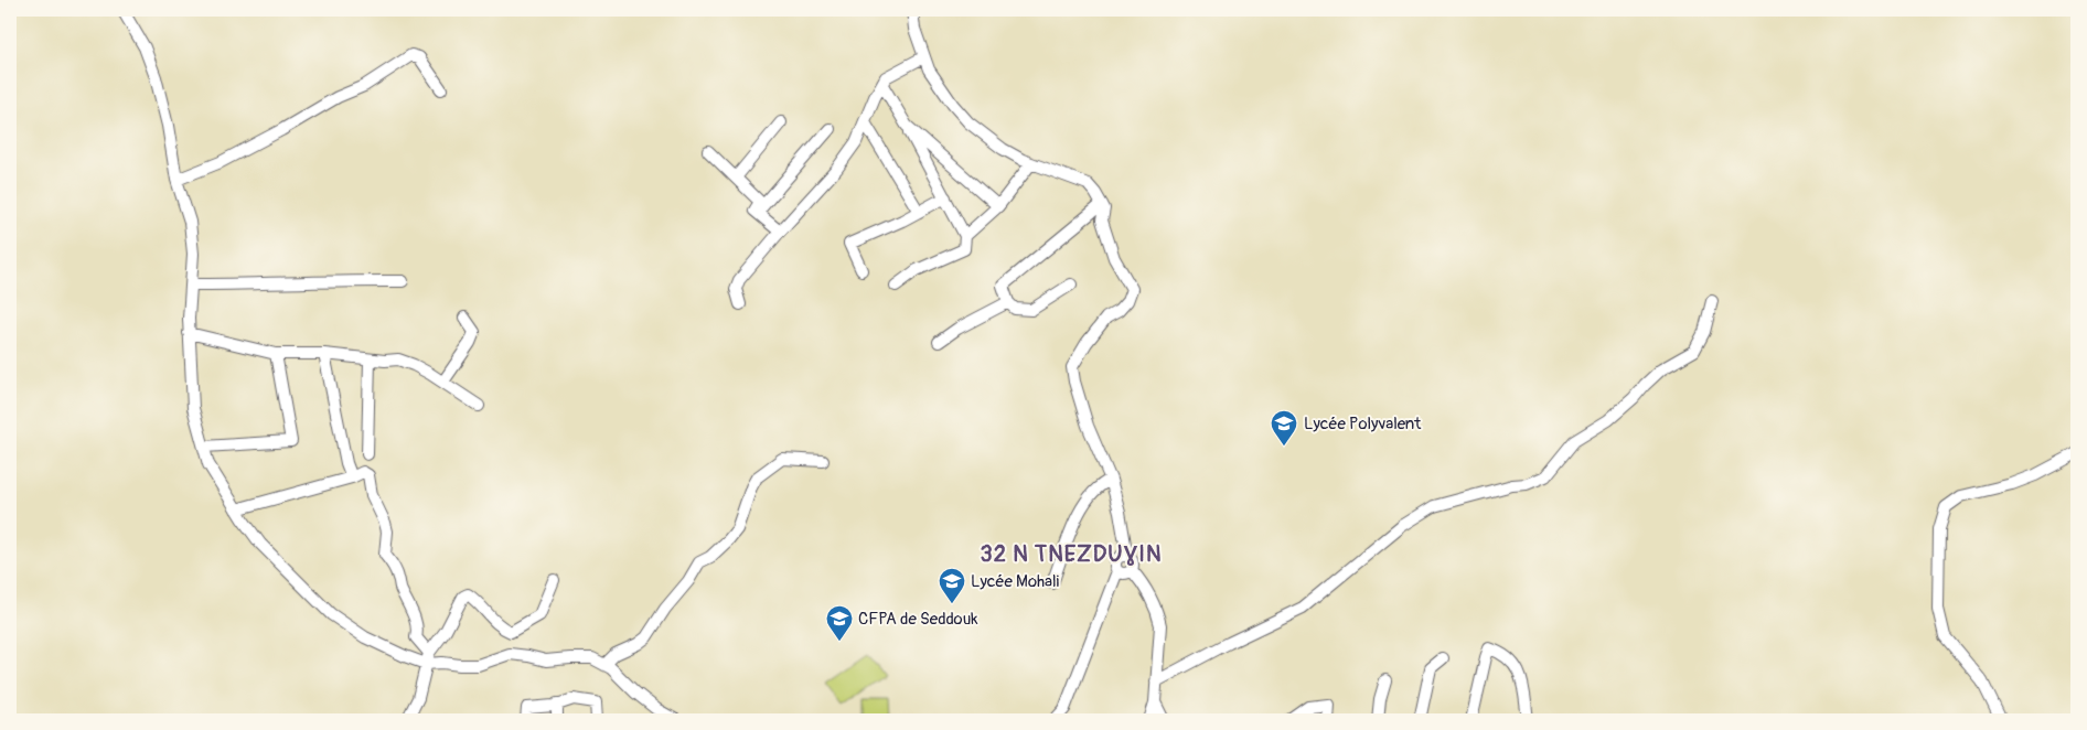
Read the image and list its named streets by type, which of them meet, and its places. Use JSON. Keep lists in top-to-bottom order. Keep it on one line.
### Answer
{"districts":["32 N TNEZDUƔIN"],"places":{"school or university":["Lycée Polyvalent","Lycée Mohali","CFPA de Seddouk"]}}
